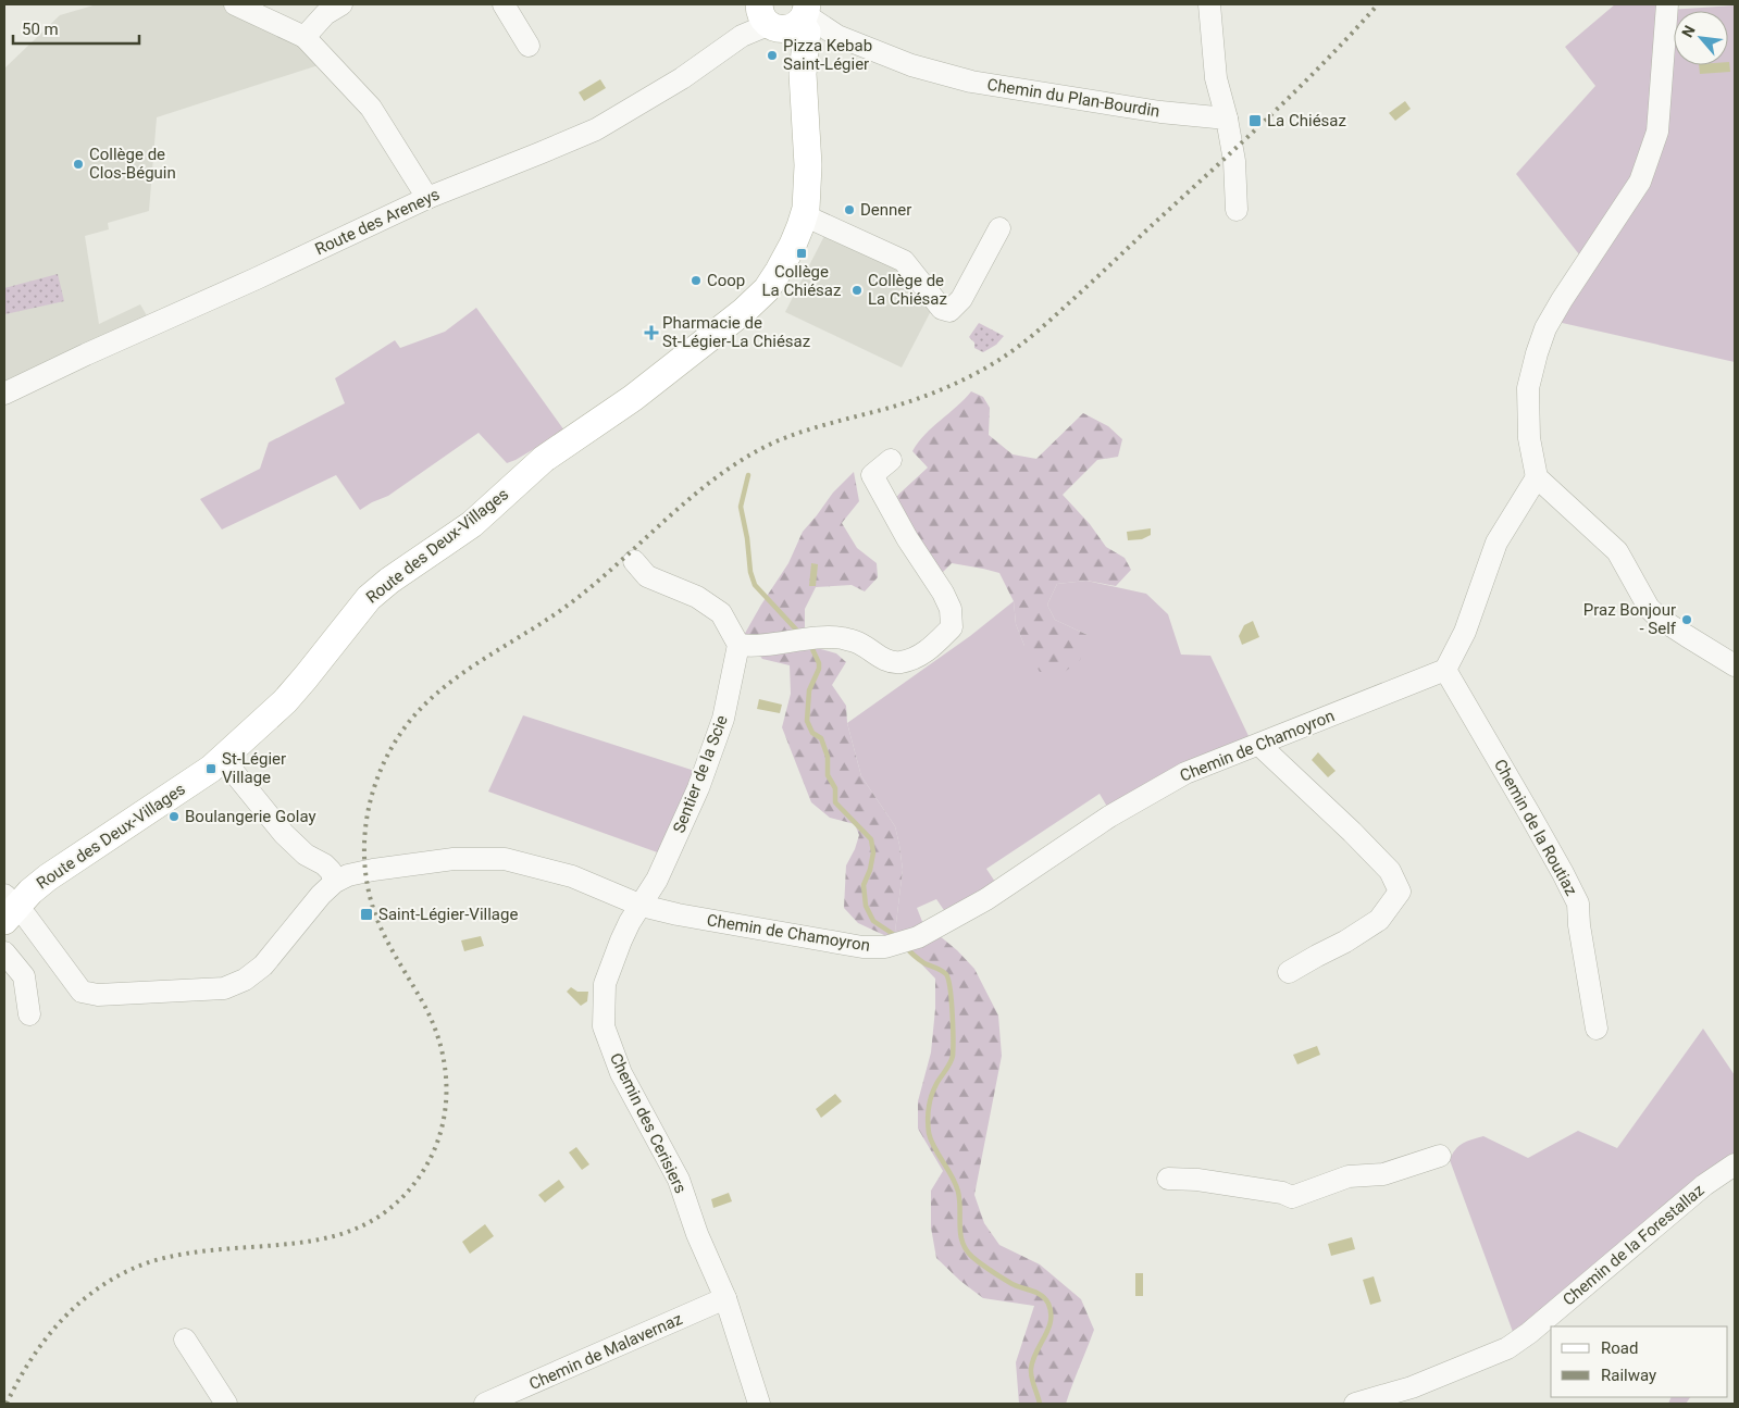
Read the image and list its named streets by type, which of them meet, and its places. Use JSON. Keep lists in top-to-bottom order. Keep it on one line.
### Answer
{"streets":{"main road":["Route des Deux-Villages"],"street":["Chemin du Plan-Bourdin","Route des Areneys","Chemin de Chamoyron","Sentier de la Scie","Chemin de la Routiaz","Chemin des Cerisiers","Chemin de la Forestallaz","Chemin de Malavernaz"]},"crossings":[["Chemin du Plan-Bourdin","Route des Areneys"],["Chemin du Plan-Bourdin","Route des Deux-Villages"],["Route des Areneys","Route des Deux-Villages"],["Route des Deux-Villages","Chemin de Chamoyron"],["Chemin de Chamoyron","Sentier de la Scie"],["Chemin de Chamoyron","Chemin de la Routiaz"],["Chemin de Chamoyron","Chemin des Cerisiers"],["Sentier de la Scie","Chemin des Cerisiers"],["Chemin des Cerisiers","Chemin de Malavernaz"]],"places":{"other":["Pizza Kebab Saint-Légier","Collège de Clos-Béguin","Denner","Coop","Collège de La Chiésaz","Praz Bonjour - Self","Boulangerie Golay"],"transit":["La Chiésaz","Collège La Chiésaz","St-Légier Village","Saint-Légier-Village"],"health":["Pharmacie de St-Légier-La Chiésaz"]},"legend":["Road","Railway"],"scale_bar":"50 m","north":"top left"}
